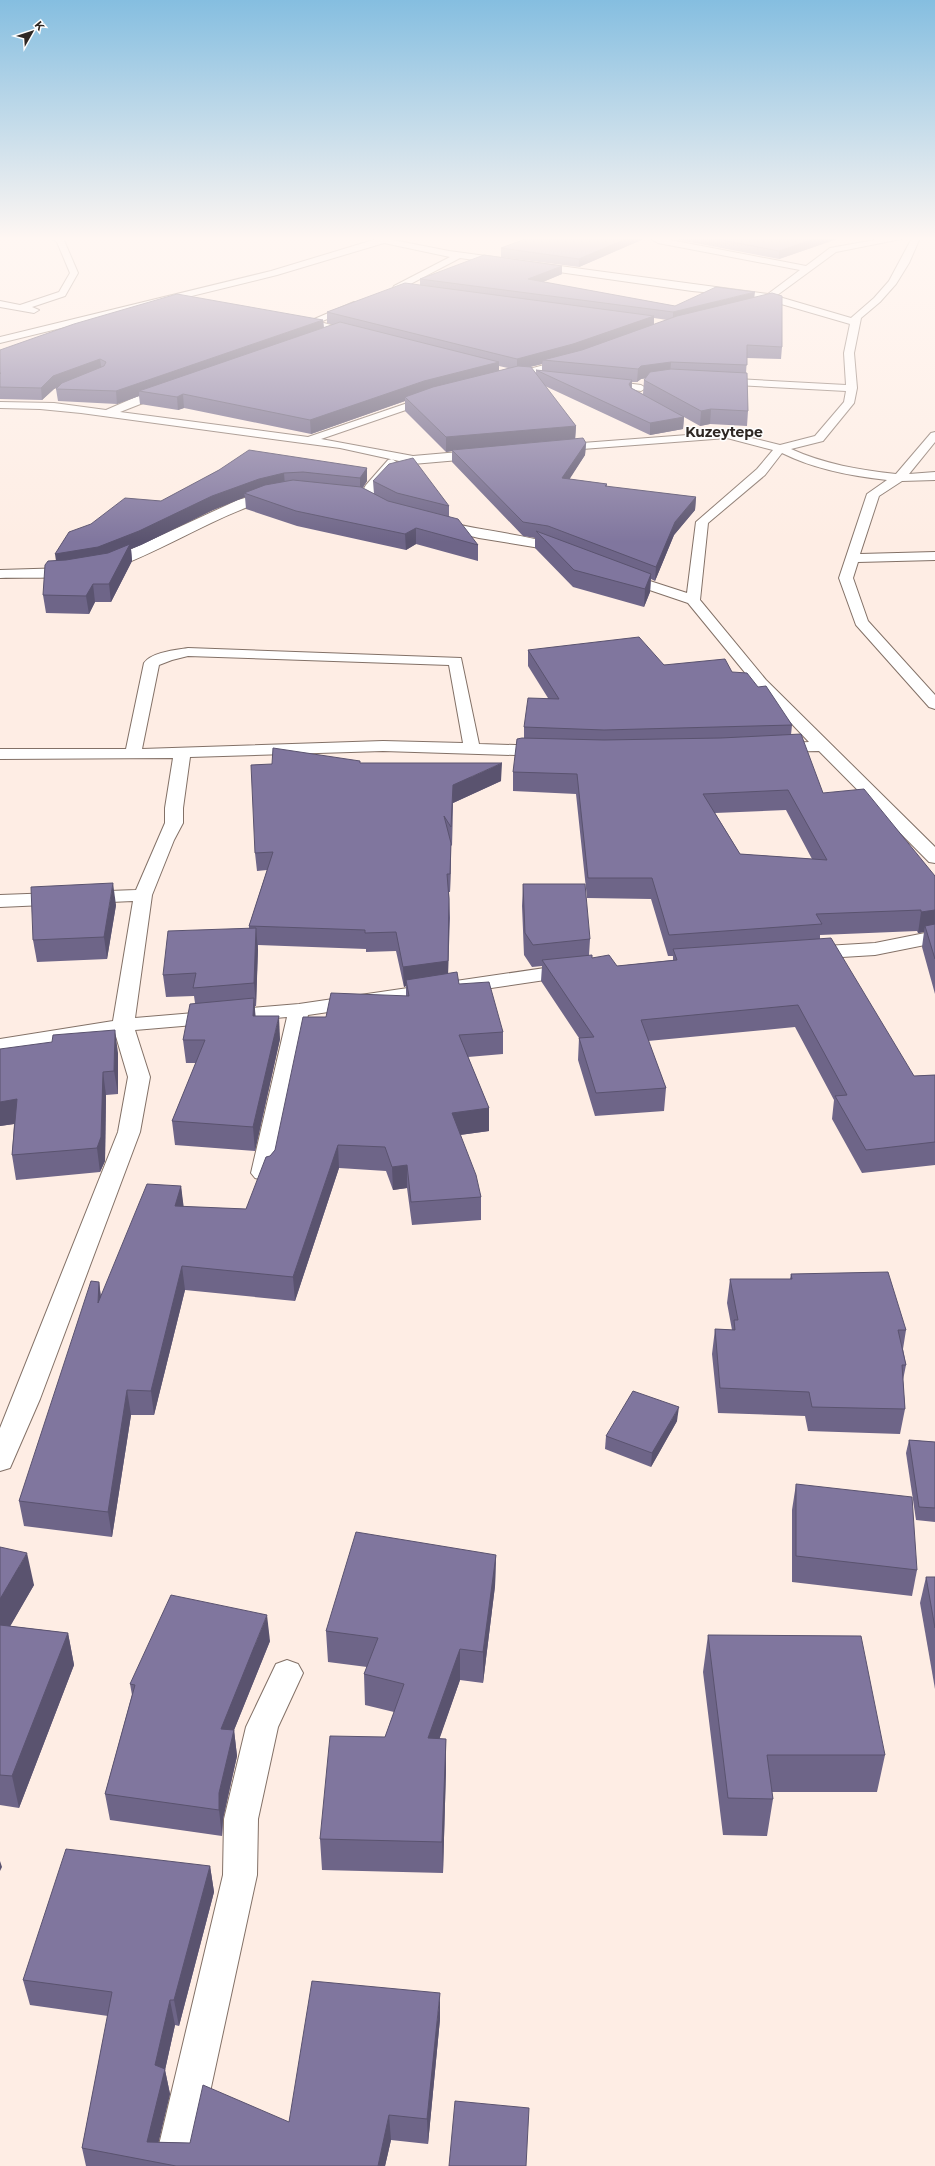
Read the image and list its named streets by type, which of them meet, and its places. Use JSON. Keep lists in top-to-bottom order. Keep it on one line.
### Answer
{"districts":["Kuzeytepe"],"north":"top right"}
